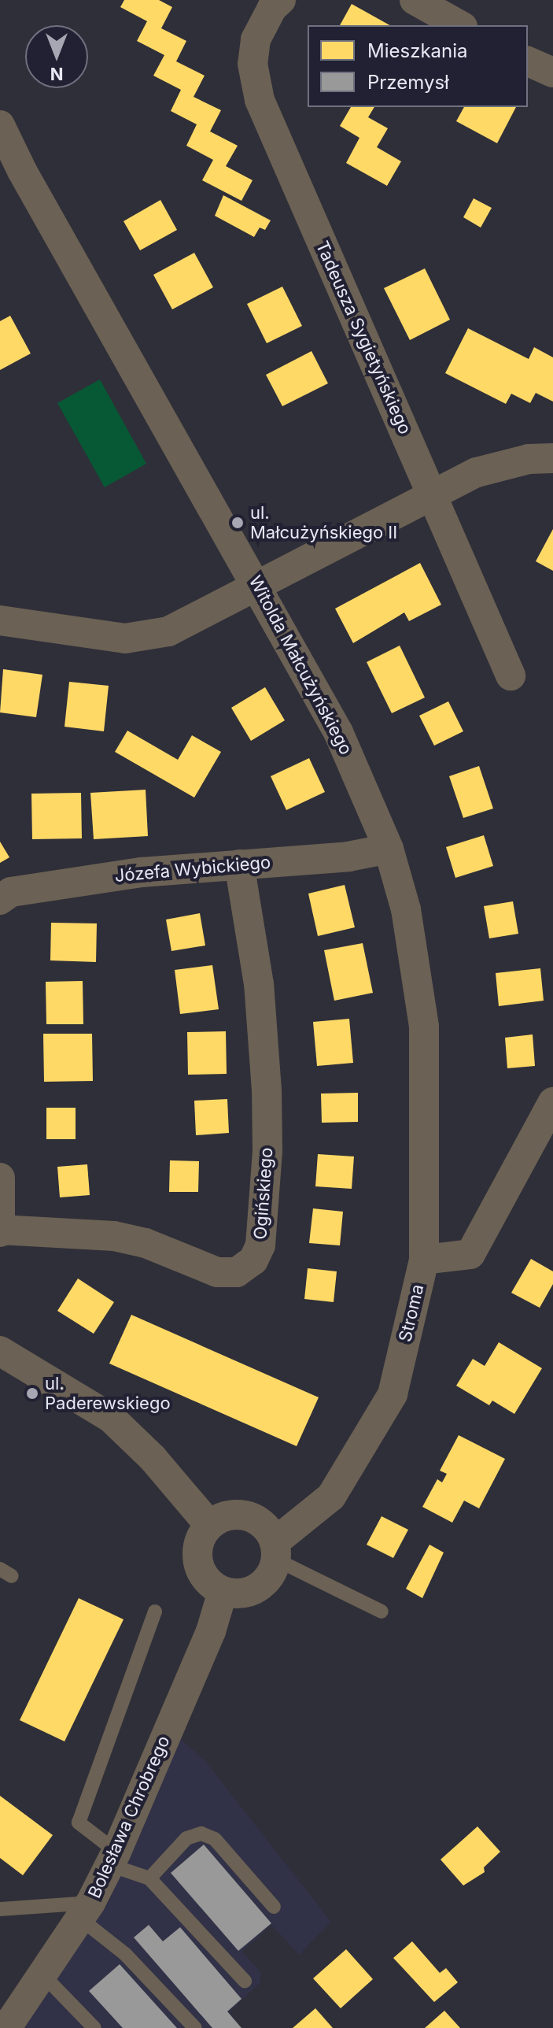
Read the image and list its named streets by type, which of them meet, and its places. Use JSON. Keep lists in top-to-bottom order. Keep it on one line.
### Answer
{"streets":{"street":["Tadeusza Sygietyńskiego","Witolda Małcużyńskiego","Józefa Wybickiego","Ogińskiego","Stroma","Bolesława Chrobrego"]},"crossings":[["Witolda Małcużyńskiego","Józefa Wybickiego"],["Witolda Małcużyńskiego","Stroma"],["Józefa Wybickiego","Ogińskiego"],["Stroma","Bolesława Chrobrego"]],"places":["ul. Małcużyńskiego II","ul. Paderewskiego"],"legend":["Mieszkania","Przemysł"],"north":"bottom"}
